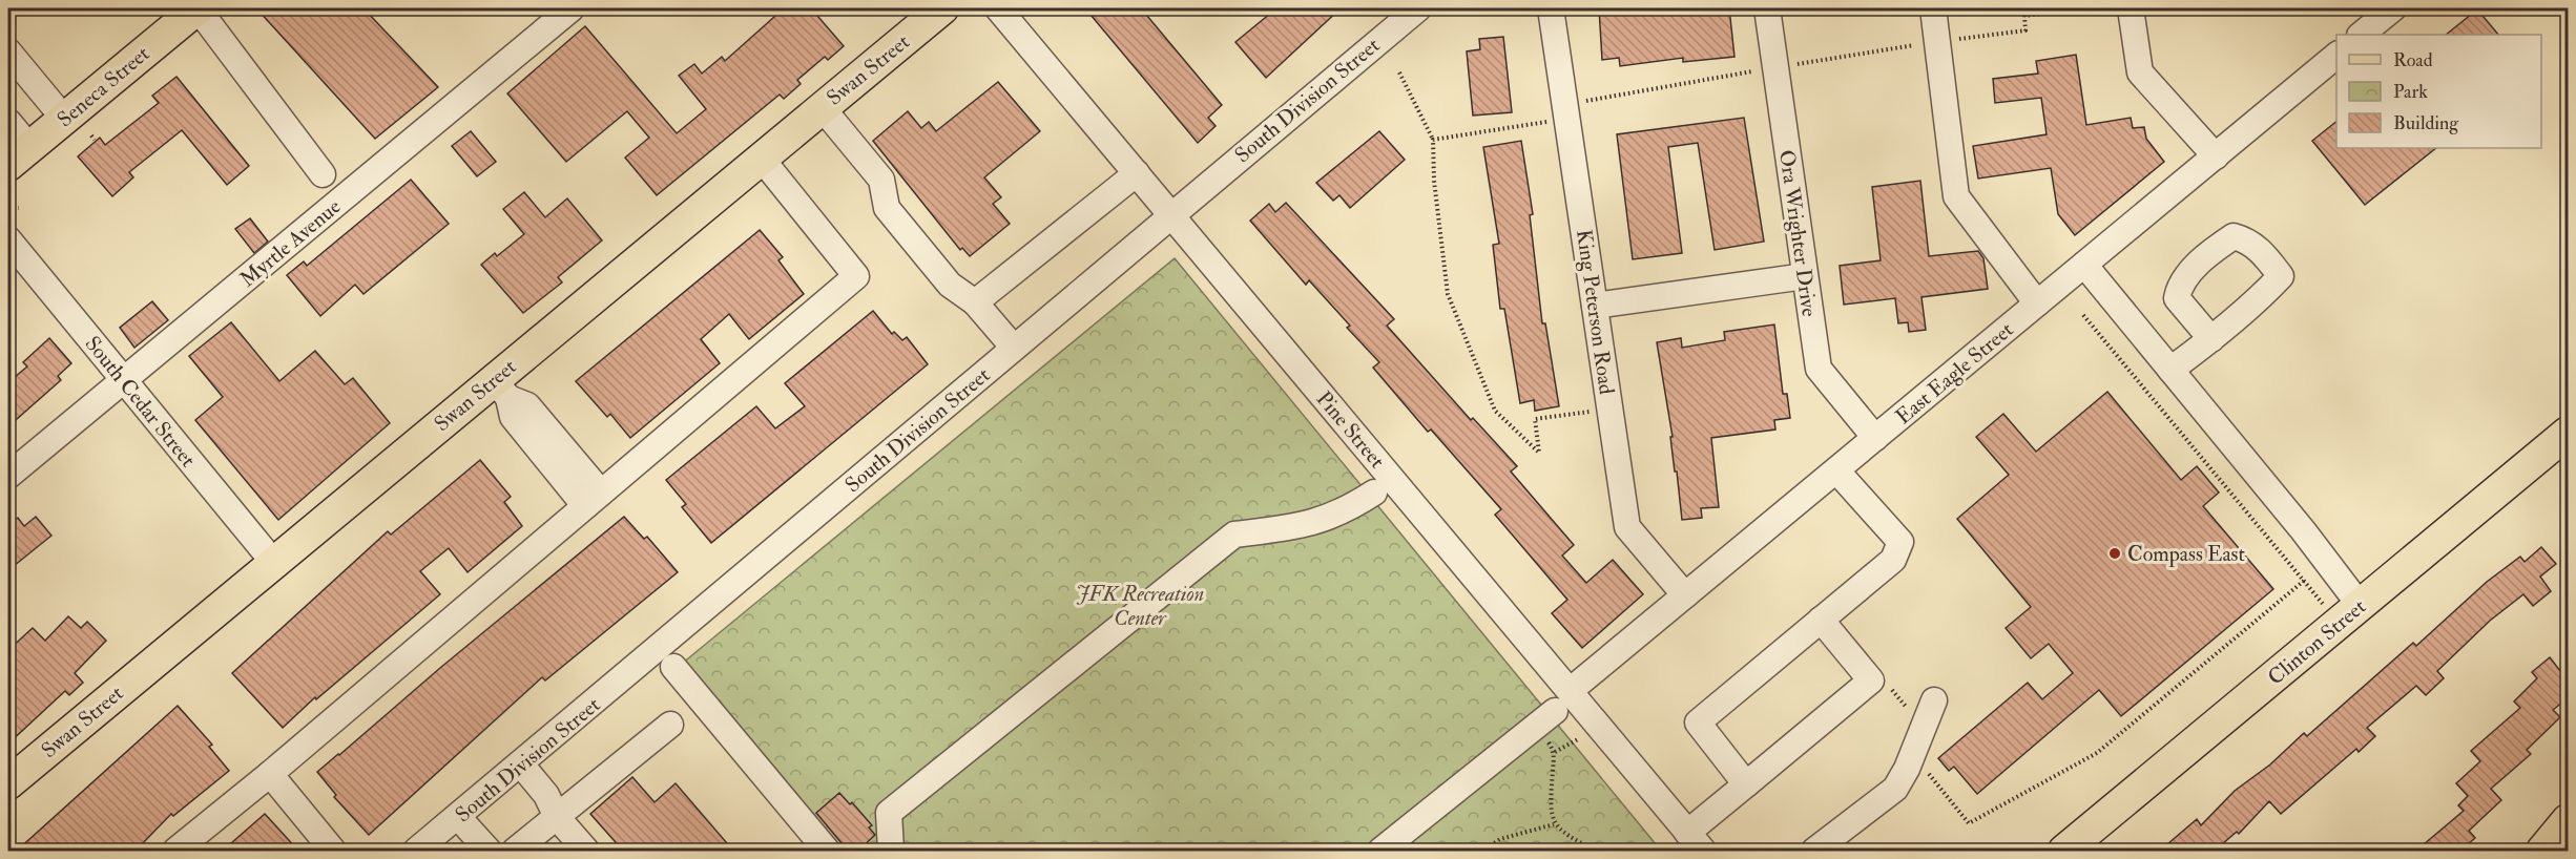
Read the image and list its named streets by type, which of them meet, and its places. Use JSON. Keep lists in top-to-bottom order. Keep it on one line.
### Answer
{"streets":{"main road":["Swan Street","Seneca Street","Clinton Street"],"street":["South Division Street","Ora Wrighter Drive","Myrtle Avenue","King Peterson Road","East Eagle Street","South Cedar Street","Pine Street"]},"crossings":[["Swan Street","South Cedar Street"],["South Division Street","Pine Street"],["Ora Wrighter Drive","East Eagle Street"],["Myrtle Avenue","South Cedar Street"],["King Peterson Road","East Eagle Street"],["East Eagle Street","Pine Street"]],"parks":["JFK Recreation Center"],"places":["Compass East"],"legend":["Road","Park","Building"]}
